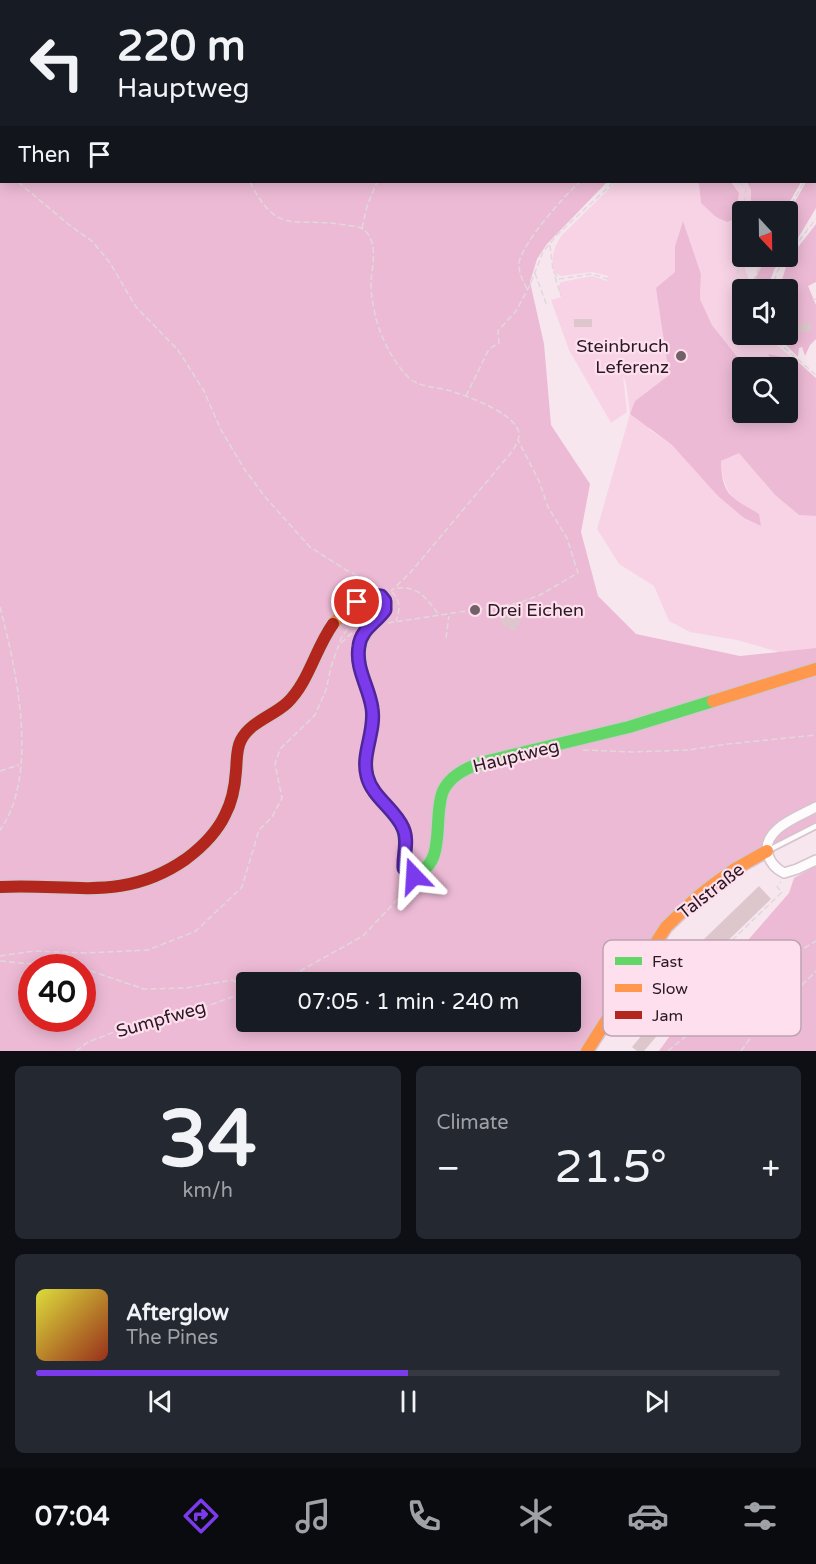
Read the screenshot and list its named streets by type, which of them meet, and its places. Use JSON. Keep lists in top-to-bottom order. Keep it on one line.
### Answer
{"streets":{"street":["Hauptweg","Talstraße"],"path":["Sumpfweg"]},"places":["Steinbruch Leferenz","Drei Eichen"],"legend":["Fast","Slow","Jam"],"north":"bottom","page":{"turn":["220 m","Hauptweg"],"then":"Then","limit":"40","trip":"07:05 · 1 min · 240 m","tile":[["34","km/h"],"Climate"],"heat":["−","21.5°","+"],"song":["Afterglow","The Pines"],"tabs":"07:04"}}
